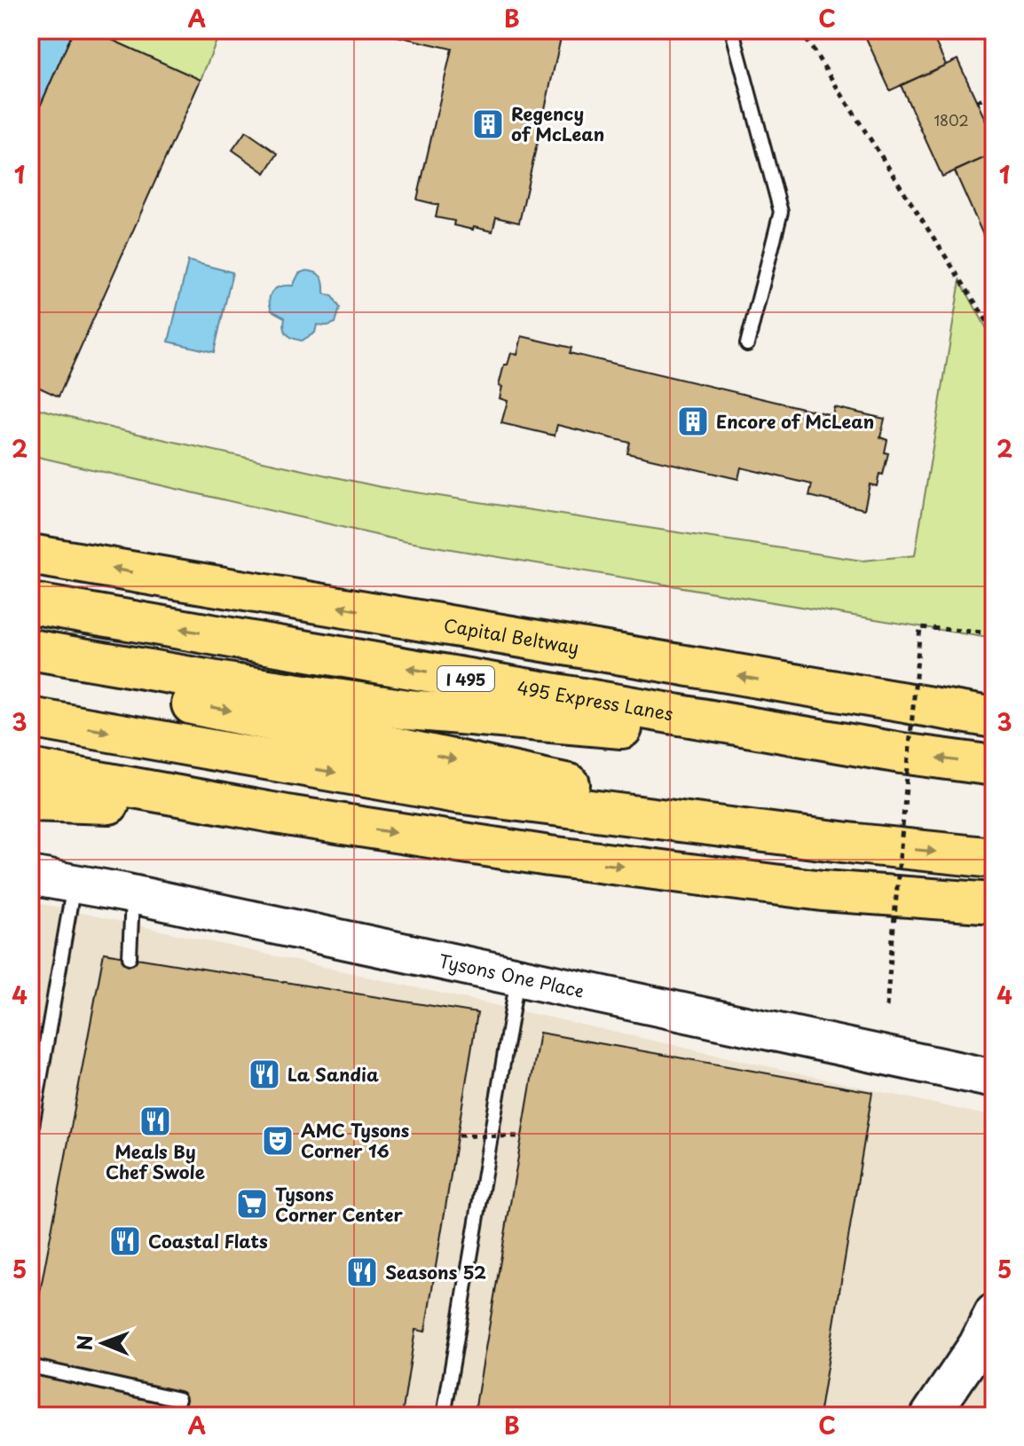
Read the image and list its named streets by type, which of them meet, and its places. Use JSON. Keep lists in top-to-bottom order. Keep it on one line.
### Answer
{"streets":{"highway":["Capital Beltway","I 495","495 Express Lanes"],"street":["Tysons One Place"]},"places":{"building":["Regency of McLean","Encore of McLean"],"restaurant":["La Sandia","Meals By Chef Swole","Coastal Flats","Seasons 52"],"theatre":["AMC Tysons Corner 16"],"supermarket":["Tysons Corner Center"]},"house_numbers":["1802"],"north":"left","grid":{"columns":["A","B","C"],"rows":["1","2","3","4","5"]}}
